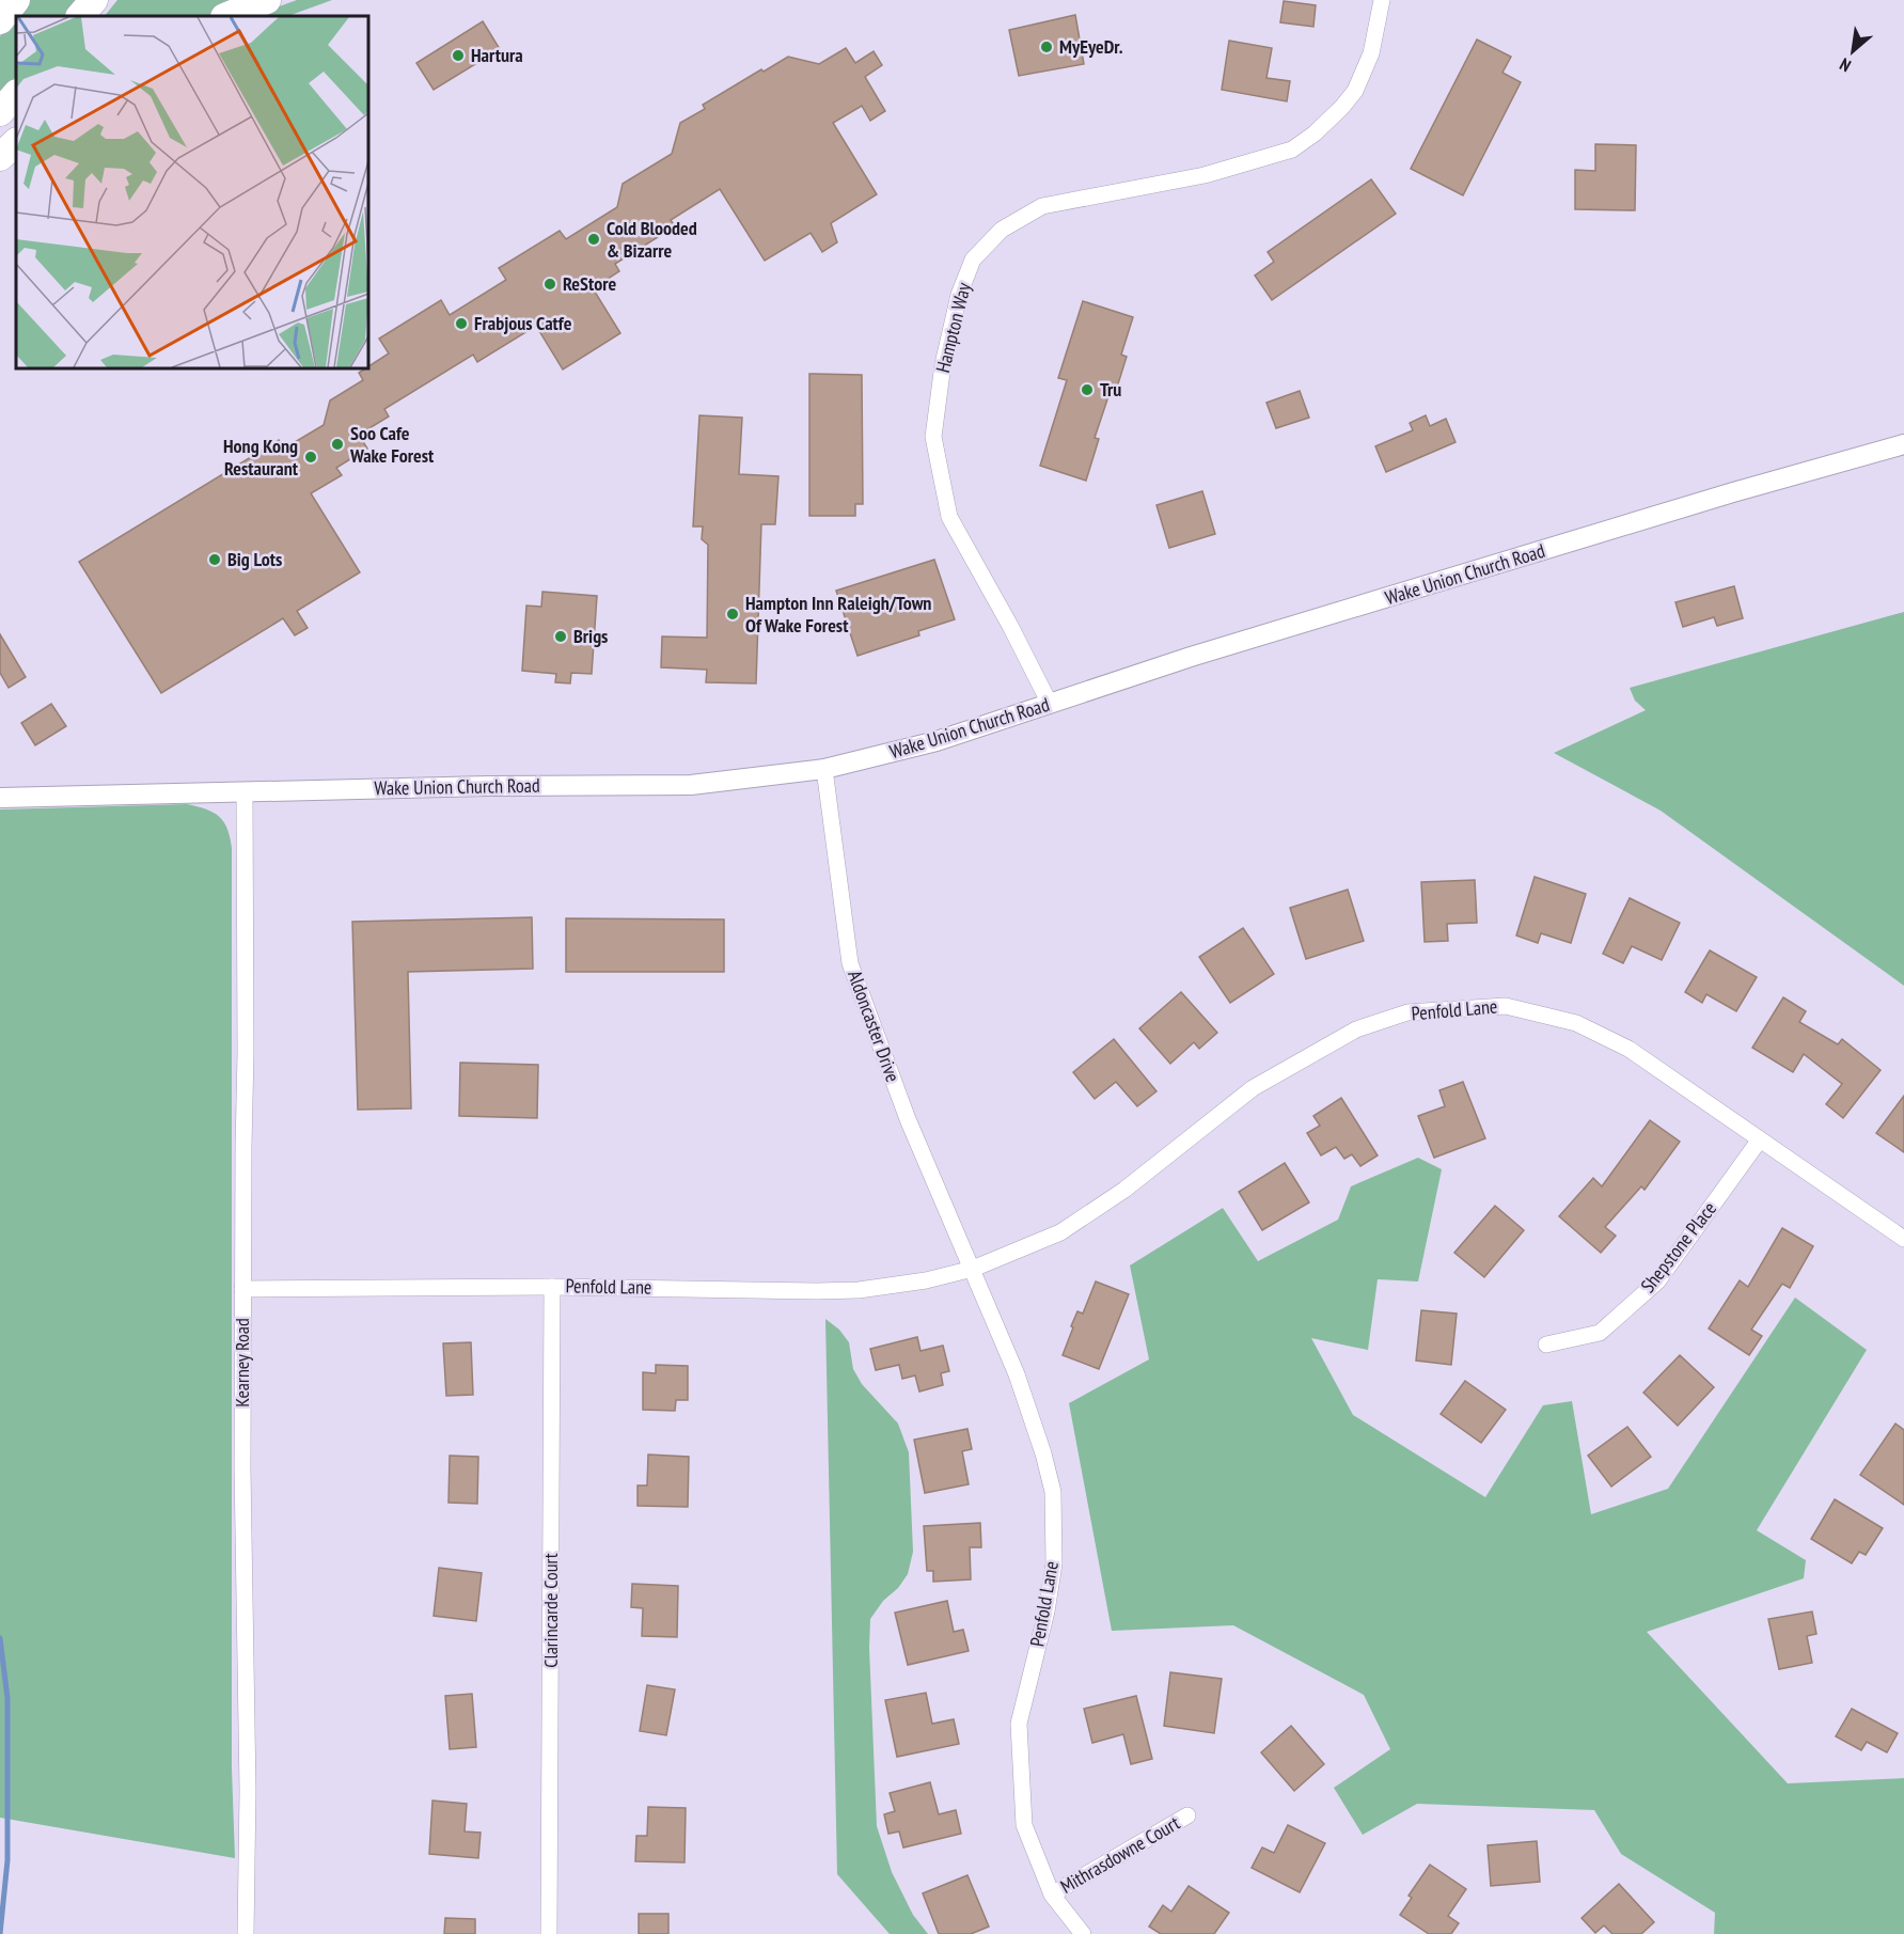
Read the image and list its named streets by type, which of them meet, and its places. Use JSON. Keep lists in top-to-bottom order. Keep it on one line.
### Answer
{"streets":{"street":["Hampton Way","Wake Union Church Road","Penfold Lane","Aldoncaster Drive","Shepstone Place","Kearney Road","Clarincarde Court","Mithrasdowne Court"]},"crossings":[["Hampton Way","Wake Union Church Road"],["Wake Union Church Road","Aldoncaster Drive"],["Wake Union Church Road","Kearney Road"],["Penfold Lane","Aldoncaster Drive"],["Penfold Lane","Shepstone Place"],["Penfold Lane","Kearney Road"],["Penfold Lane","Clarincarde Court"],["Penfold Lane","Mithrasdowne Court"]],"places":["MyEyeDr.","Hartura","Cold Blooded & Bizarre","ReStore","Frabjous Catfe","Tru","Soo Cafe Wake Forest","Hong Kong Restaurant","Big Lots","Hampton Inn Raleigh/Town Of Wake Forest","Brigs"],"north":"bottom left"}
